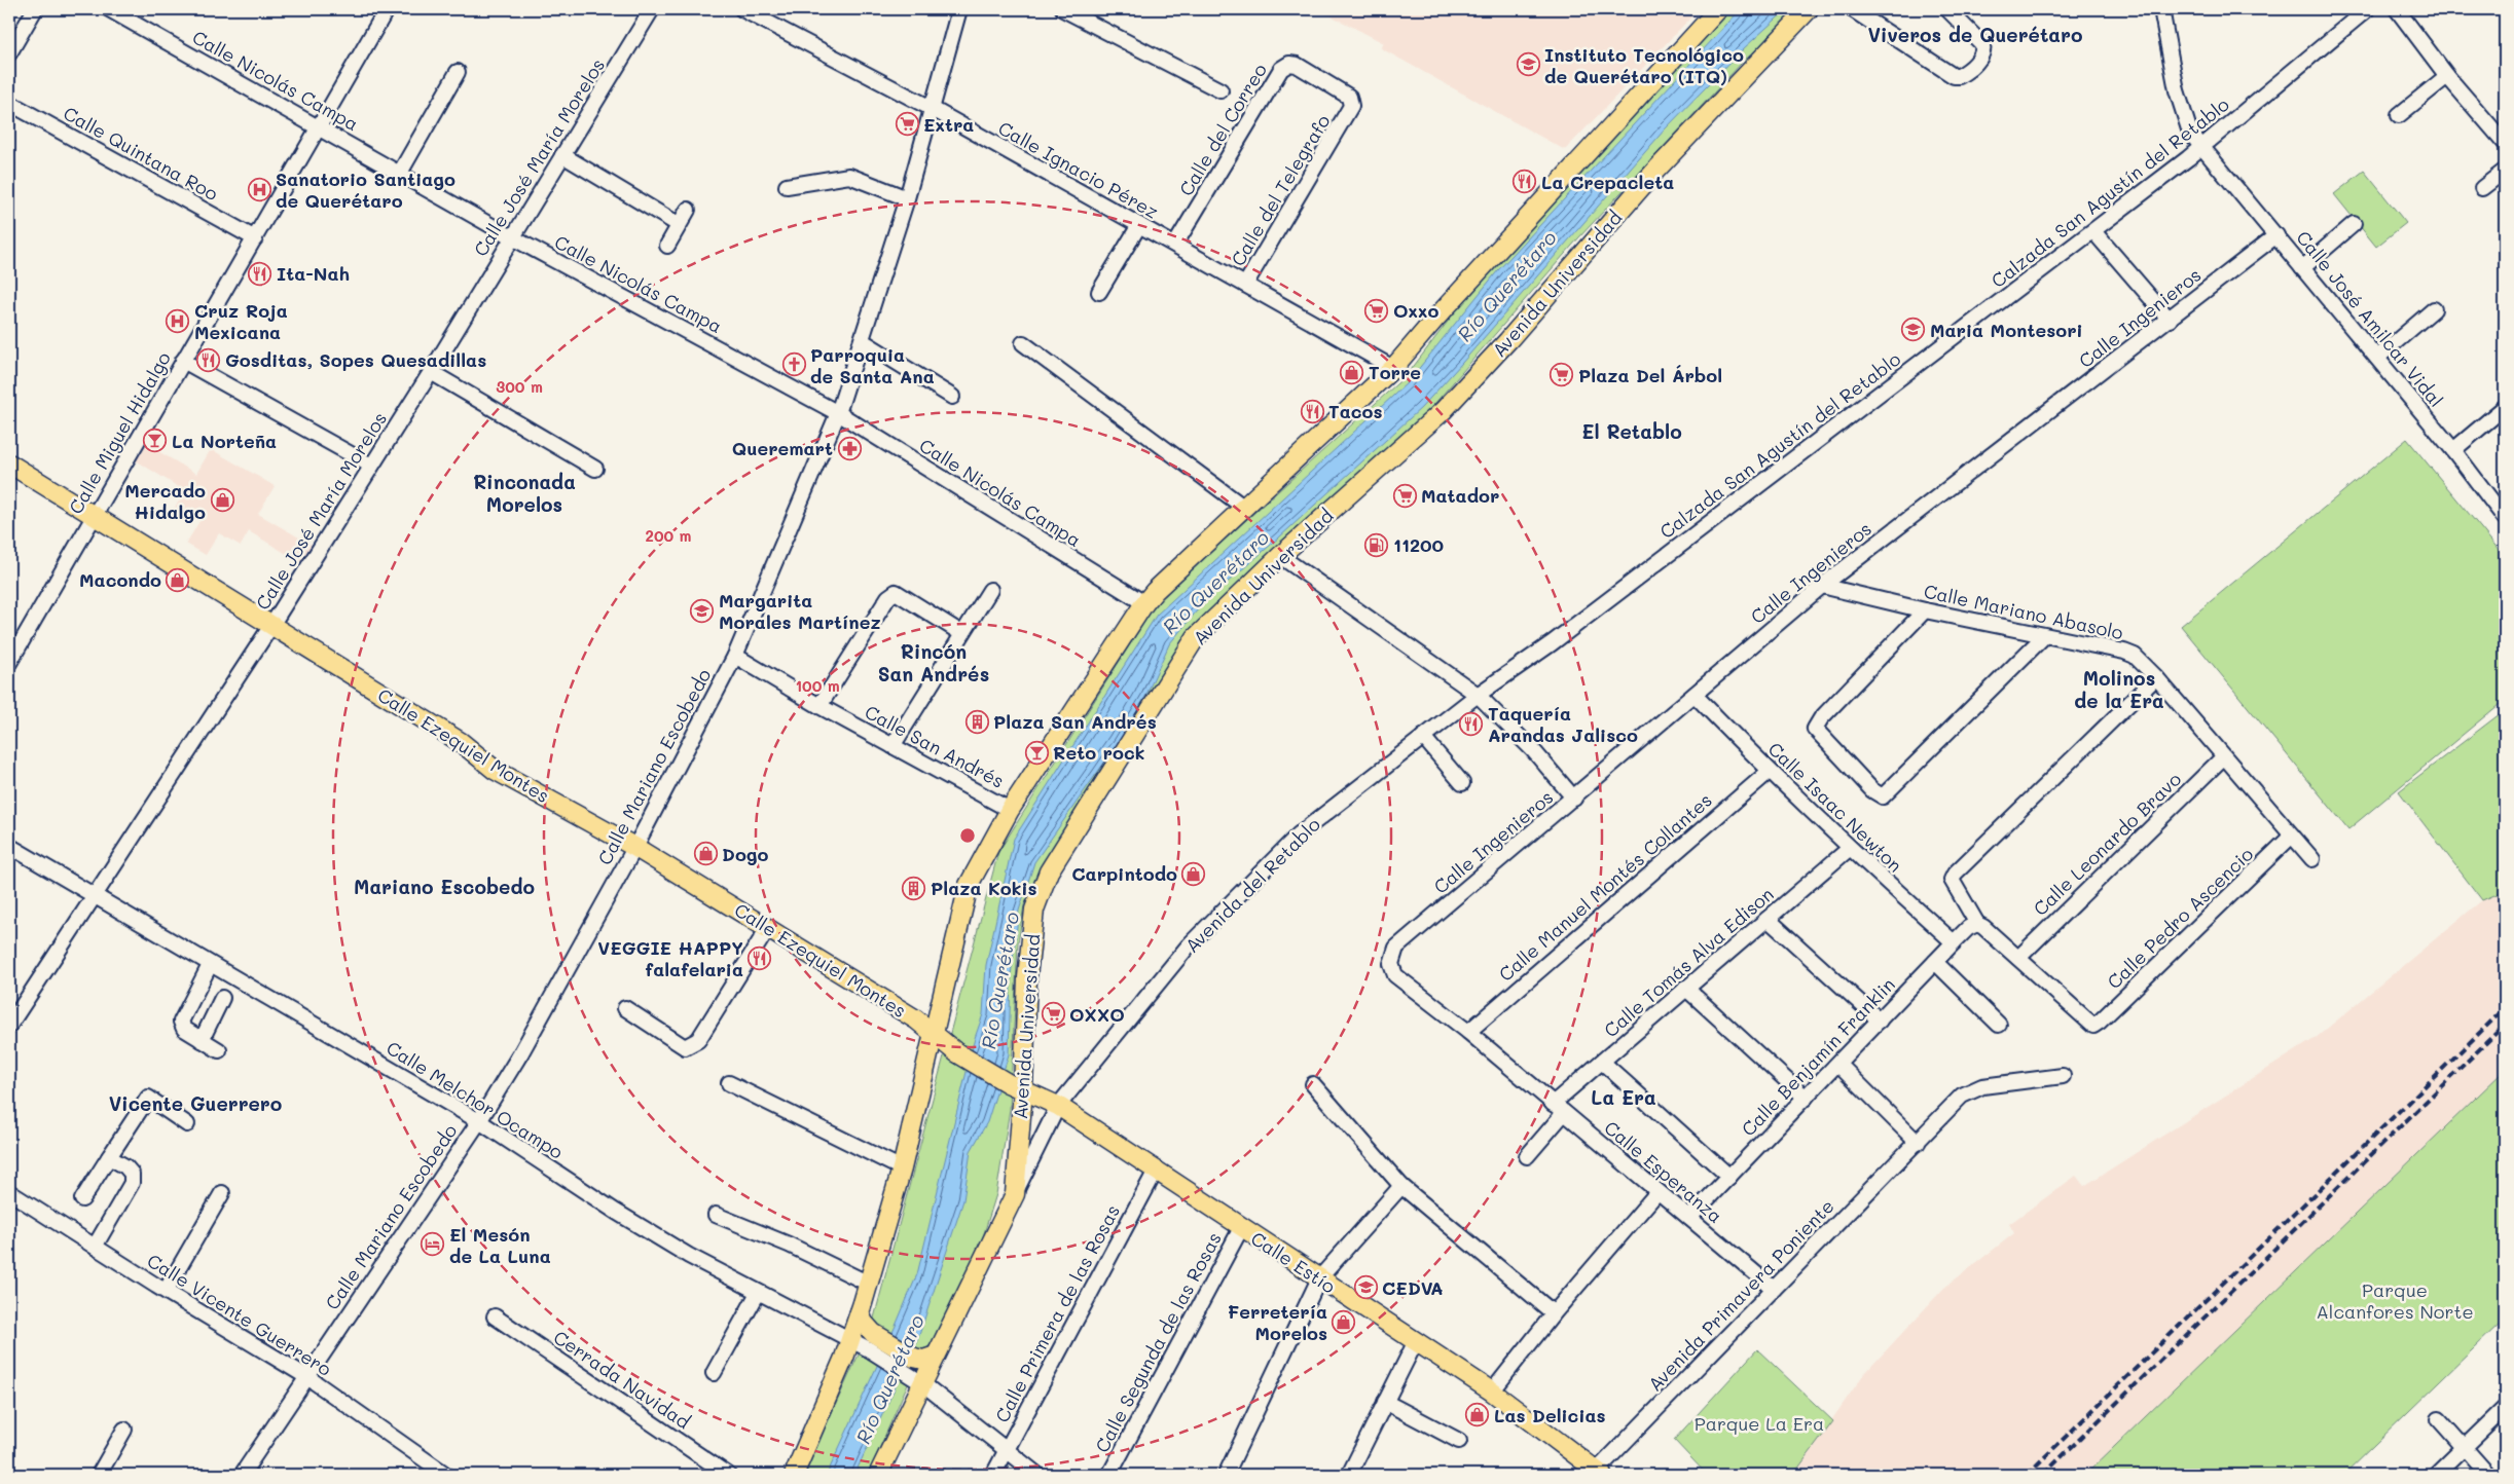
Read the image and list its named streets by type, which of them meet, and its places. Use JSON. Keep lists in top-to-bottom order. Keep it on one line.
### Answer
{"streets":{"main road":["Avenida Universidad","Calle Ezequiel Montes","Calle Estío"],"street":["Calle Nicolás Campa","Calle del Correo","Calle Quintana Roo","Calle José María Morelos","Calle Ignacio Pérez","Calle del Telegrafo","Calzada San Agustín del Retablo","Calle Ingenieros","Calle José Amilcar Vidal","Calle Miguel Hidalgo","Calle Mariano Abasolo","Calle San Andrés","Calle Mariano Escobedo","Calle Isaac Newton","Calle Leonardo Bravo","Avenida del Retablo","Calle Manuel Montés Collantes","Calle Pedro Ascencio","Calle Tomás Alva Edison","Calle Benjamín Franklin","Calle Melchor Ocampo","Calle Esperanza","Avenida Primavera Poniente","Calle Primera de las Rosas","Calle Vicente Guerrero","Calle Segunda de las Rosas","Cerrada Navidad"]},"crossings":[["Calle Nicolás Campa","Calle José María Morelos"],["Calle Nicolás Campa","Calle Miguel Hidalgo"],["Calle Nicolás Campa","Calle Mariano Escobedo"],["Calle del Correo","Calle Ignacio Pérez"],["Calle del Correo","Calle del Telegrafo"],["Calle Quintana Roo","Calle Miguel Hidalgo"],["Calle José María Morelos","Calle Ezequiel Montes"],["Calle José María Morelos","Calle Melchor Ocampo"],["Calle Ignacio Pérez","Calle del Telegrafo"],["Calle Ignacio Pérez","Calle Mariano Escobedo"],["Calzada San Agustín del Retablo","Calle José Amilcar Vidal"],["Calzada San Agustín del Retablo","Avenida del Retablo"],["Avenida Universidad","Calle Ezequiel Montes"],["Avenida Universidad","Avenida del Retablo"],["Calle Ingenieros","Calle José Amilcar Vidal"],["Calle Ingenieros","Calle Mariano Abasolo"],["Calle Ingenieros","Calle Isaac Newton"],["Calle Ingenieros","Calle Esperanza"],["Calle Miguel Hidalgo","Calle Ezequiel Montes"],["Calle Mariano Abasolo","Calle Leonardo Bravo"],["Calle Mariano Abasolo","Calle Pedro Ascencio"],["Calle Ezequiel Montes","Calle Mariano Escobedo"],["Calle San Andrés","Calle Mariano Escobedo"],["Calle Mariano Escobedo","Calle Melchor Ocampo"],["Calle Mariano Escobedo","Calle Vicente Guerrero"],["Calle Isaac Newton","Calle Manuel Montés Collantes"],["Calle Isaac Newton","Calle Tomás Alva Edison"],["Calle Isaac Newton","Calle Benjamín Franklin"],["Calle Leonardo Bravo","Calle Pedro Ascencio"],["Avenida del Retablo","Calle Estío"],["Calle Manuel Montés Collantes","Calle Esperanza"],["Calle Tomás Alva Edison","Calle Esperanza"],["Calle Benjamín Franklin","Calle Esperanza"],["Calle Esperanza","Avenida Primavera Poniente"],["Calle Estío","Avenida Primavera Poniente"],["Calle Estío","Calle Primera de las Rosas"],["Calle Estío","Calle Segunda de las Rosas"]],"districts":["Viveros de Querétaro","El Retablo","Rinconada Morelos","Rincón San Andrés","Molinos de la Era","Mariano Escobedo","La Era","Vicente Guerrero"],"water":["Río Querétaro"],"parks":["Parque Alcanfores Norte","Parque La Era"],"places":{"school or university":["Instituto Tecnológico de Querétaro (ITQ)","Maria Montesori","Margarita Morales Martínez","CEDVA"],"supermarket":["Extra","Oxxo","Plaza Del Árbol","Matador","OXXO"],"restaurant":["La Crepacleta","Ita-Nah","Gosditas, Sopes Quesadillas","Tacos","Taquería Arandas Jalisco","VEGGIE HAPPY falafelaria"],"hospital":["Sanatorio Santiago de Querétaro","Cruz Roja Mexicana"],"church":["Parroquia de Santa Ana"],"shop":["Torre","Mercado Hidalgo","Macondo","Dogo","Carpintodo","Ferretería Morelos","Las Delicias"],"bar":["La Norteña","Reto rock"],"pharmacy":["Queremart"],"fuel station":["11200"],"building":["Plaza San Andrés","Plaza Kokis"],"hotel":["El Mesón de La Luna"]},"rings":["300 m","200 m","100 m"]}
